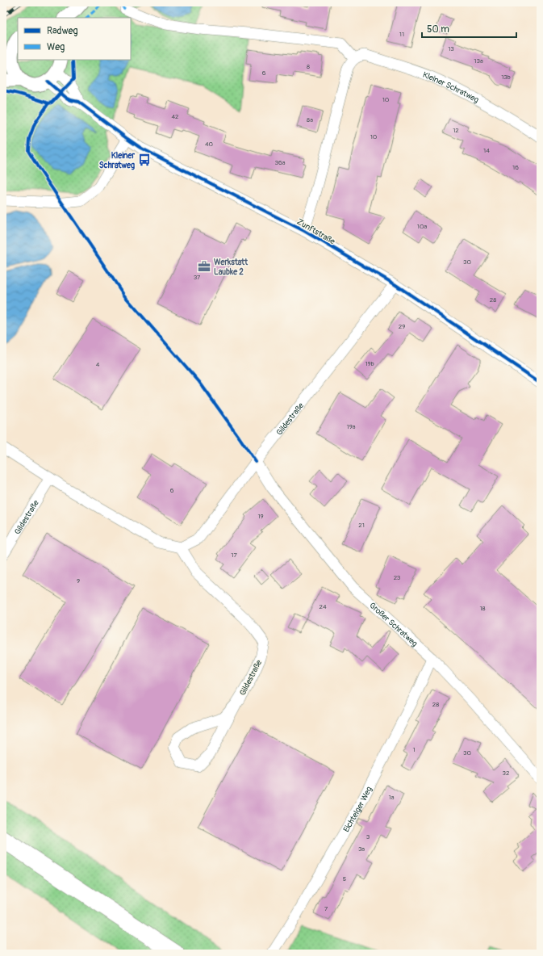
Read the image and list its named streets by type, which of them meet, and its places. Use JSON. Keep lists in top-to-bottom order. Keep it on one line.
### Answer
{"streets":{"street":["Kleiner Schratweg","Zunftstraße","Gildestraße","Großer Schratweg","Eichtelger Weg"]},"crossings":[["Zunftstraße","Gildestraße"],["Gildestraße","Großer Schratweg"],["Großer Schratweg","Eichtelger Weg"]],"places":{"bus stop":["Kleiner Schratweg"],"office":["Werkstatt Laubke 2"]},"house_numbers":["11","13","13a","8","6","13b","10","42","8a","12","10","40","14","36a","16","10a","30","37","28","29","19b","4","19a","6","19","21","17","23","9","24","18","28","1","30","32","1a","3","3a","5","7"],"legend":["Radweg","Weg"],"scale_bar":"50 m"}
